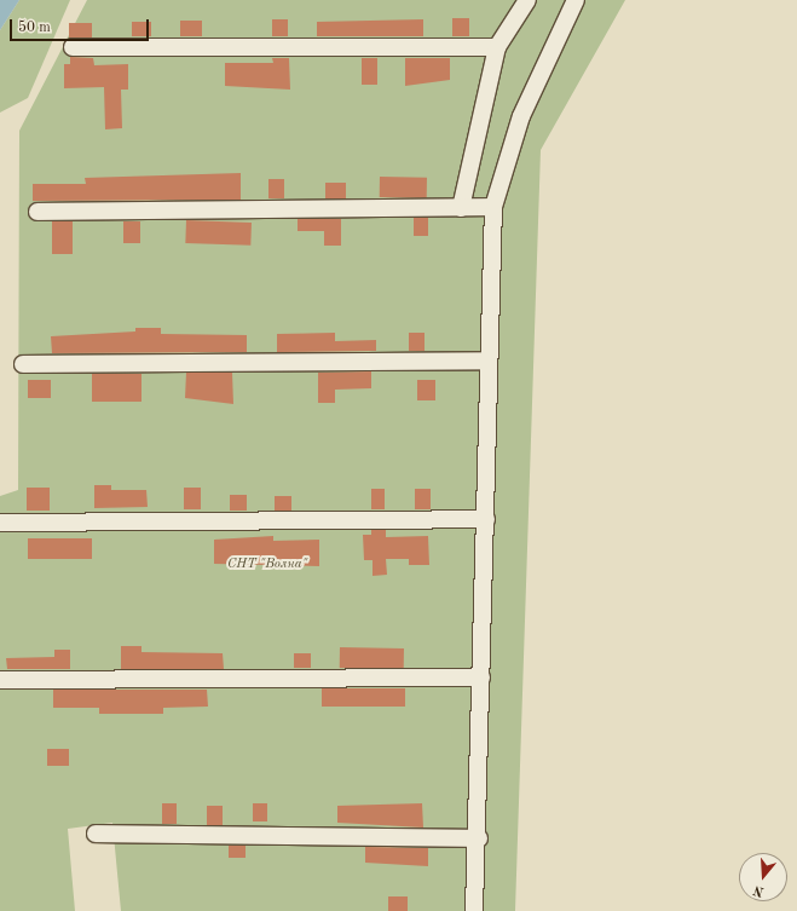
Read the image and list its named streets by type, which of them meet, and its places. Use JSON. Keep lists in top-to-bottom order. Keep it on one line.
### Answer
{"parks":["СНТ \"Волна\""],"scale_bar":"50 m","north":"bottom"}
